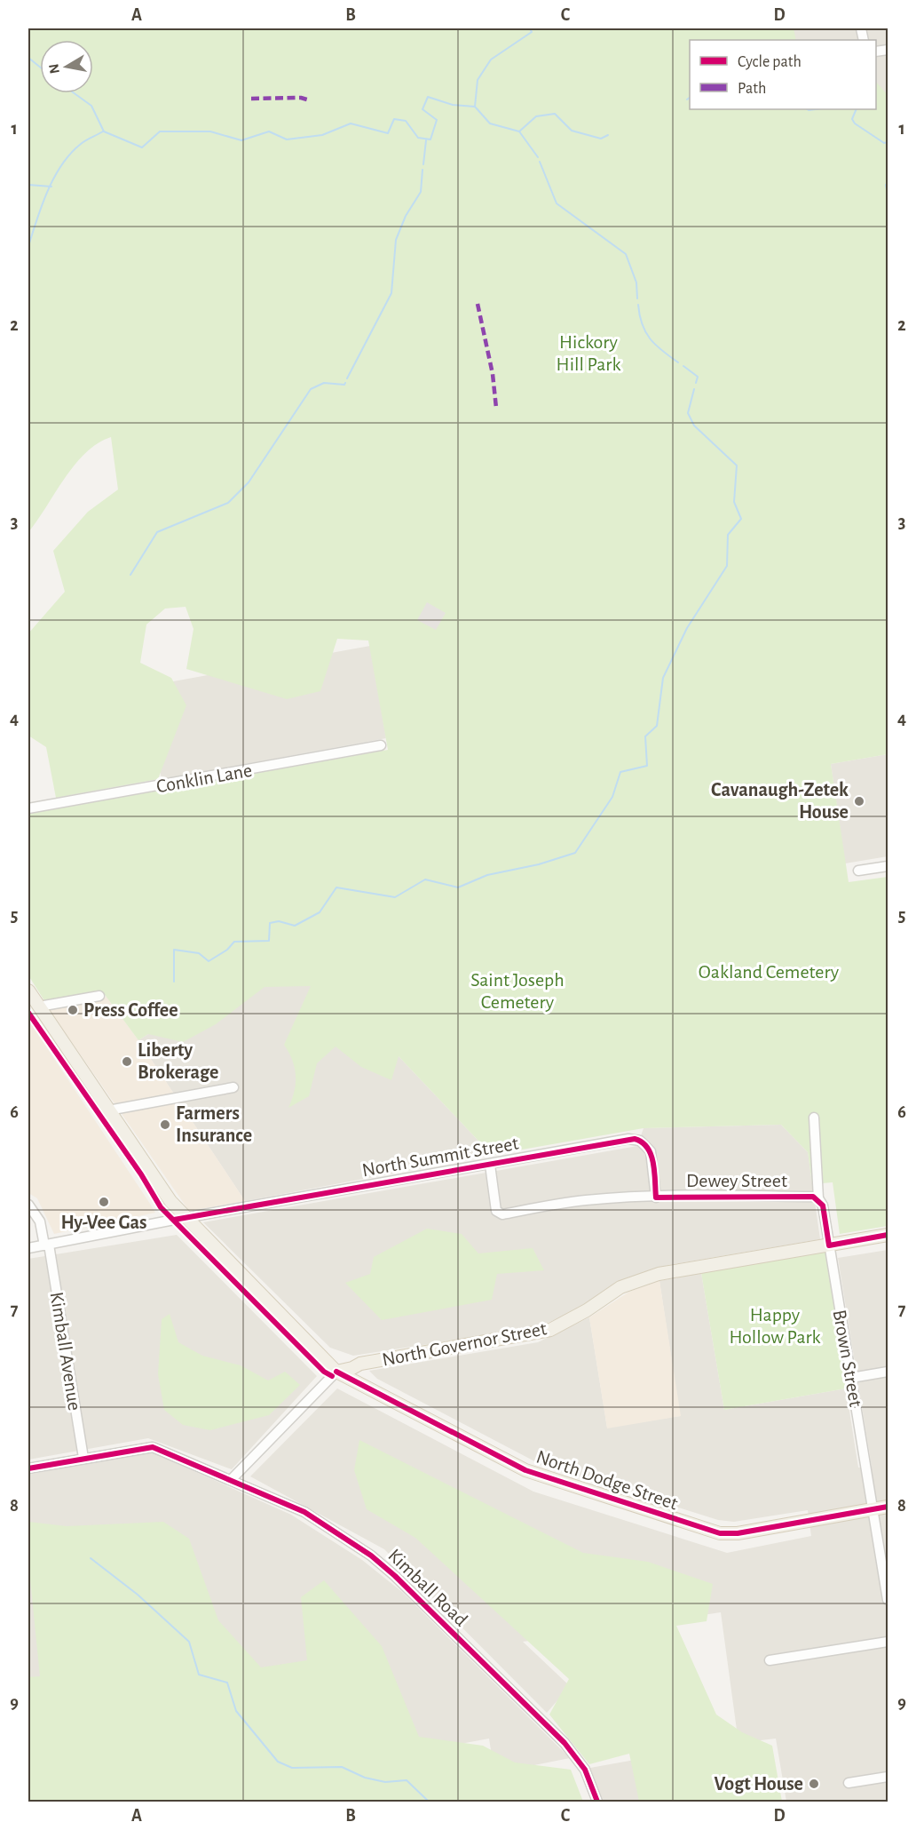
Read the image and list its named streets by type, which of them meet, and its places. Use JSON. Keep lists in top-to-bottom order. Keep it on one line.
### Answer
{"streets":{"main road":["North Governor Street","North Dodge Street"],"street":["Conklin Lane","North Summit Street","Dewey Street","Kimball Avenue","Brown Street","Kimball Road"]},"crossings":[["North Summit Street","Dewey Street"],["North Summit Street","Kimball Avenue"],["North Summit Street","North Dodge Street"],["Dewey Street","Brown Street"],["North Governor Street","Brown Street"],["North Governor Street","North Dodge Street"],["North Governor Street","Kimball Road"],["Kimball Avenue","Kimball Road"],["Brown Street","North Dodge Street"]],"parks":["Hickory Hill Park","Oakland Cemetery","Saint Joseph Cemetery","Happy Hollow Park"],"places":["Cavanaugh-Zetek House","Press Coffee","Liberty Brokerage","Farmers Insurance","Hy-Vee Gas","Vogt House"],"legend":["Cycle path","Path"],"north":"left","grid":{"columns":["A","B","C","D"],"rows":["1","2","3","4","5","6","7","8","9"]}}
